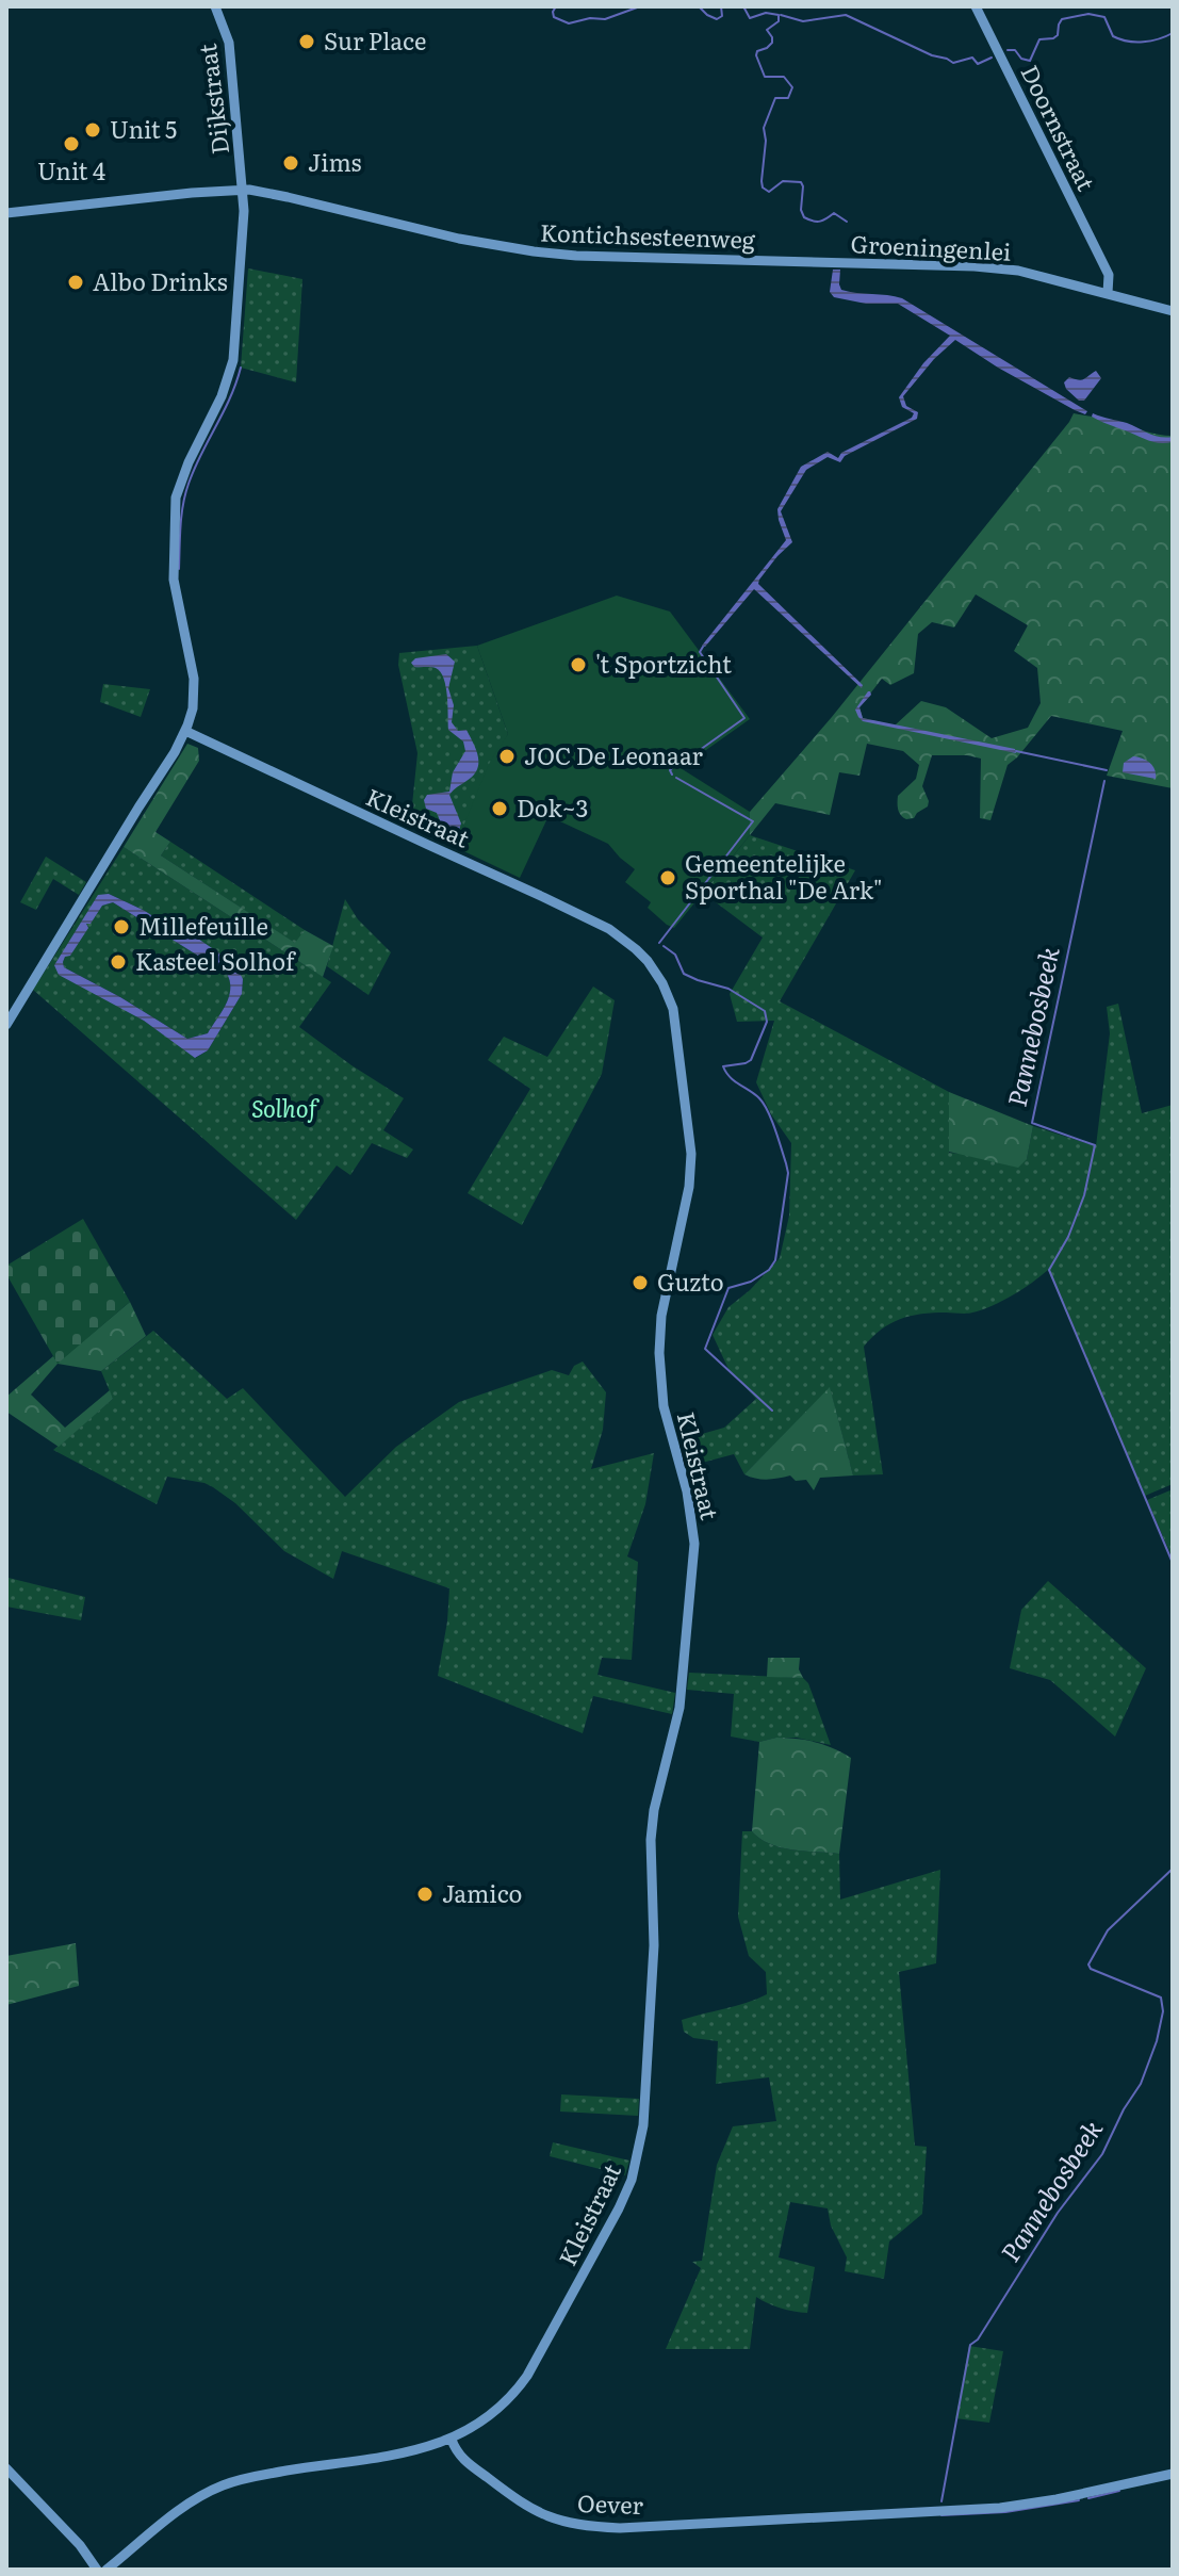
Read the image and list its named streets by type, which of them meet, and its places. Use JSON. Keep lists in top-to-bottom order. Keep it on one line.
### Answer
{"streets":{"street":["Dijkstraat","Doornstraat","Kontichsesteenweg","Groeningenlei","Kleistraat","Oever"]},"crossings":[["Dijkstraat","Kontichsesteenweg"],["Dijkstraat","Kleistraat"],["Doornstraat","Groeningenlei"],["Kontichsesteenweg","Groeningenlei"],["Kleistraat","Oever"]],"water":["Pannebosbeek"],"parks":["Solhof"],"places":["Sur Place","Unit 5","Unit 4","Jims","Albo Drinks","'t Sportzicht","JOC De Leonaar","Dok~3","Gemeentelijke Sporthal \"De Ark\"","Millefeuille","Kasteel Solhof","Guzto","Jamico"]}
